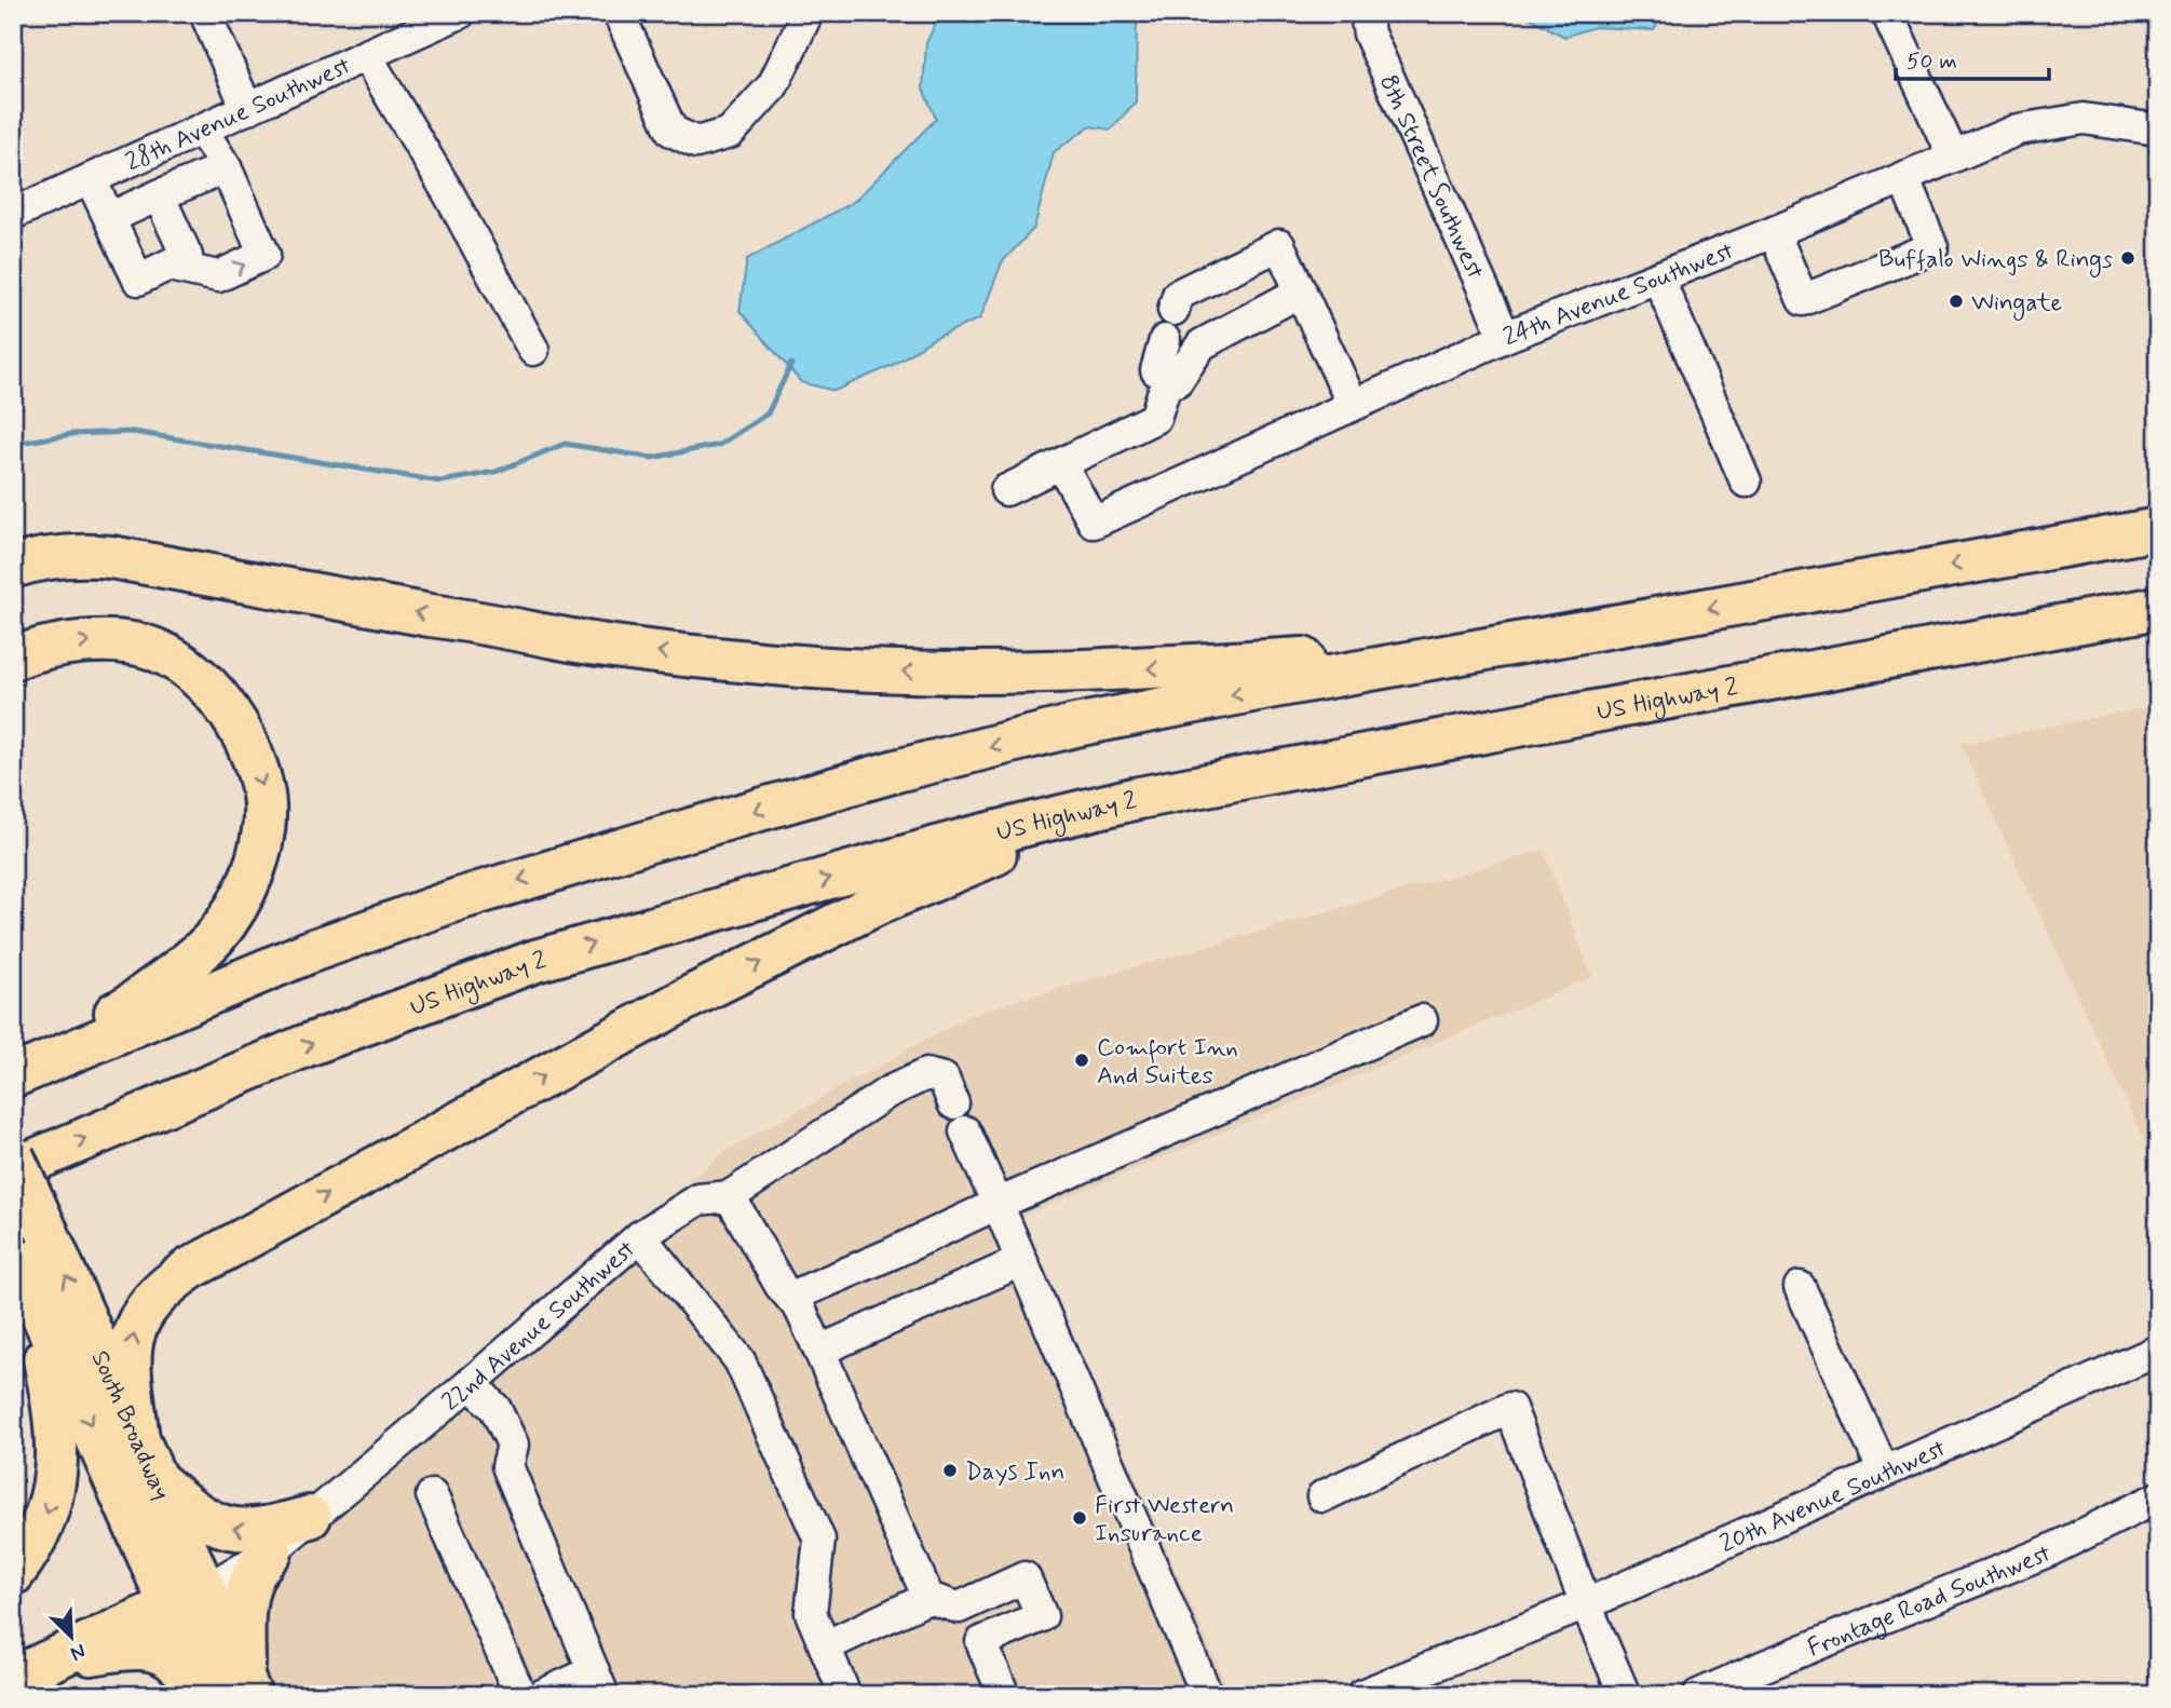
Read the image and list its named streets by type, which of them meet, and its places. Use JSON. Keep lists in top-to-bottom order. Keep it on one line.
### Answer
{"streets":{"highway":["US Highway 2","South Broadway"],"street":["28th Avenue Southwest","8th Street Southwest","24th Avenue Southwest","22nd Avenue Southwest","20th Avenue Southwest","Frontage Road Southwest"]},"crossings":[["8th Street Southwest","24th Avenue Southwest"],["22nd Avenue Southwest","South Broadway"]],"places":["Buffalo Wings & Rings","Wingate","Comfort Inn And Suites","Days Inn","First Western Insurance"],"scale_bar":"50 m","north":"bottom right"}
